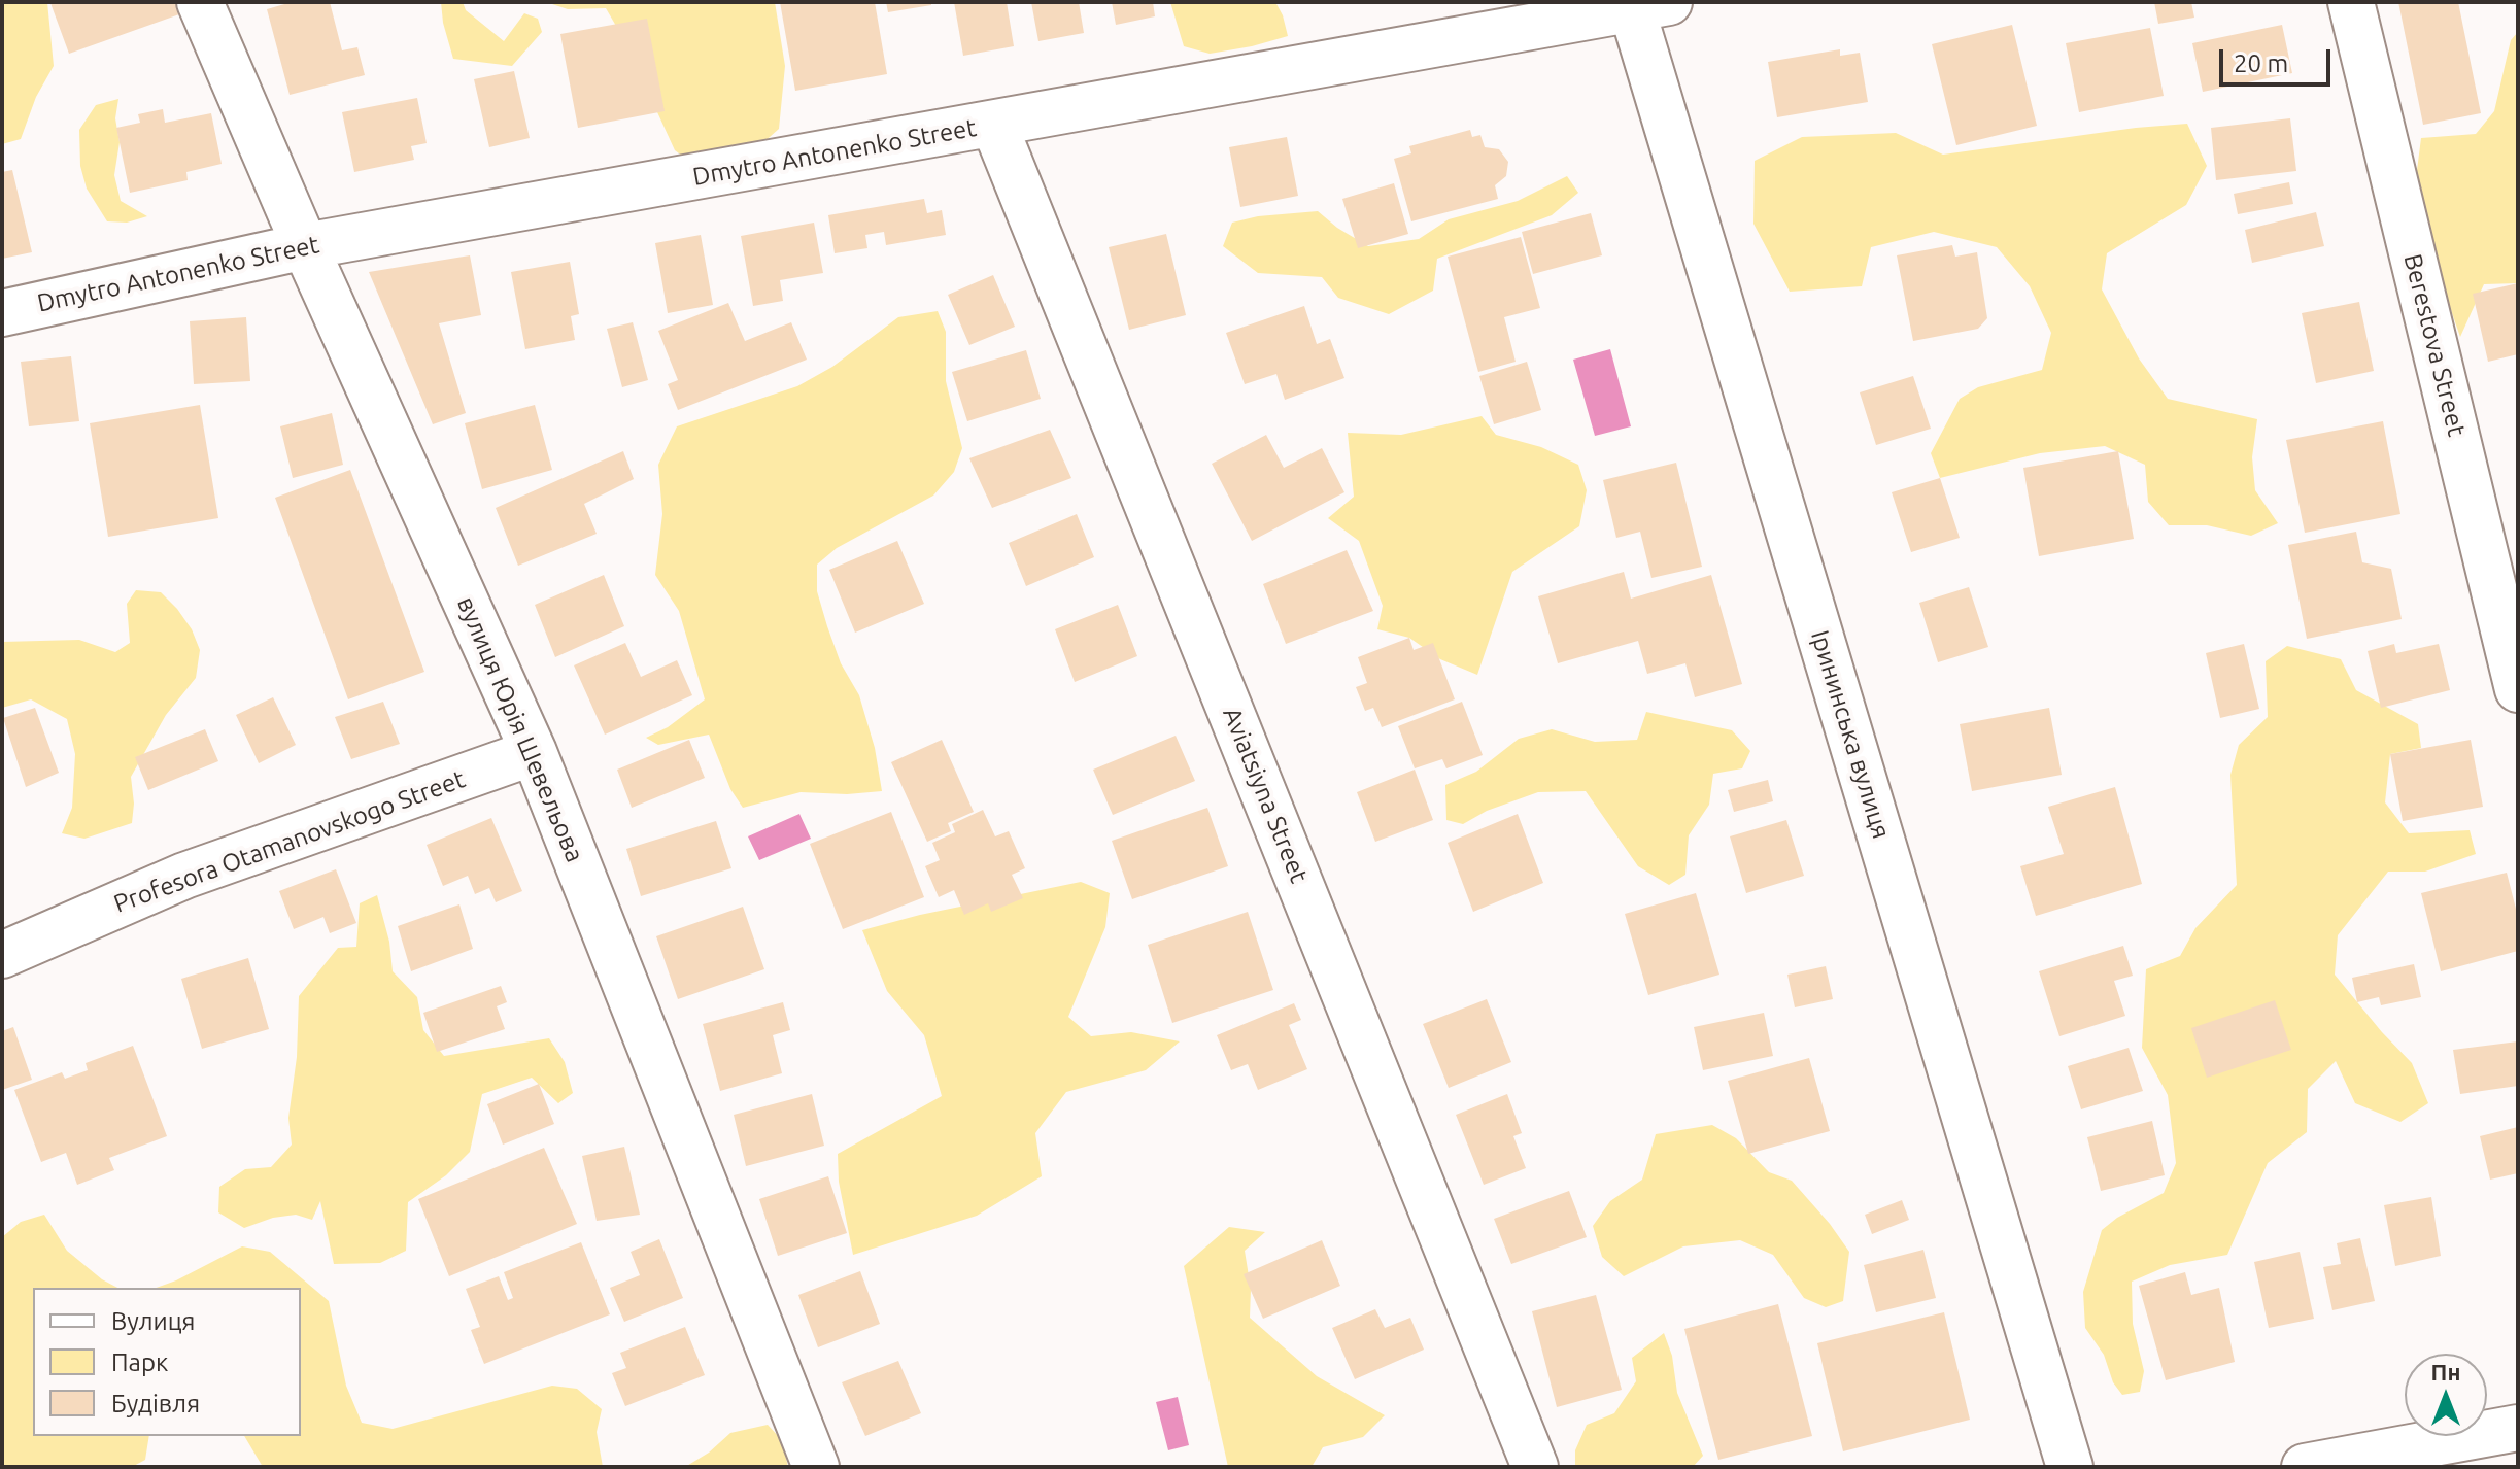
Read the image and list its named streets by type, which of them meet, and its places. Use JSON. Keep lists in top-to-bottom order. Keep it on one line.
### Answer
{"streets":{"street":["Dmytro Antonenko Street","Berestova Street","вулиця Юрія Шевельова","Ірининська вулиця","Aviatsiyna Street","Profesora Otamanovskogo Street"]},"crossings":[["Dmytro Antonenko Street","вулиця Юрія Шевельова"],["Dmytro Antonenko Street","Ірининська вулиця"],["Dmytro Antonenko Street","Aviatsiyna Street"],["вулиця Юрія Шевельова","Profesora Otamanovskogo Street"]],"legend":["Вулиця","Парк","Будівля"],"scale_bar":"20 m","north":"top"}
